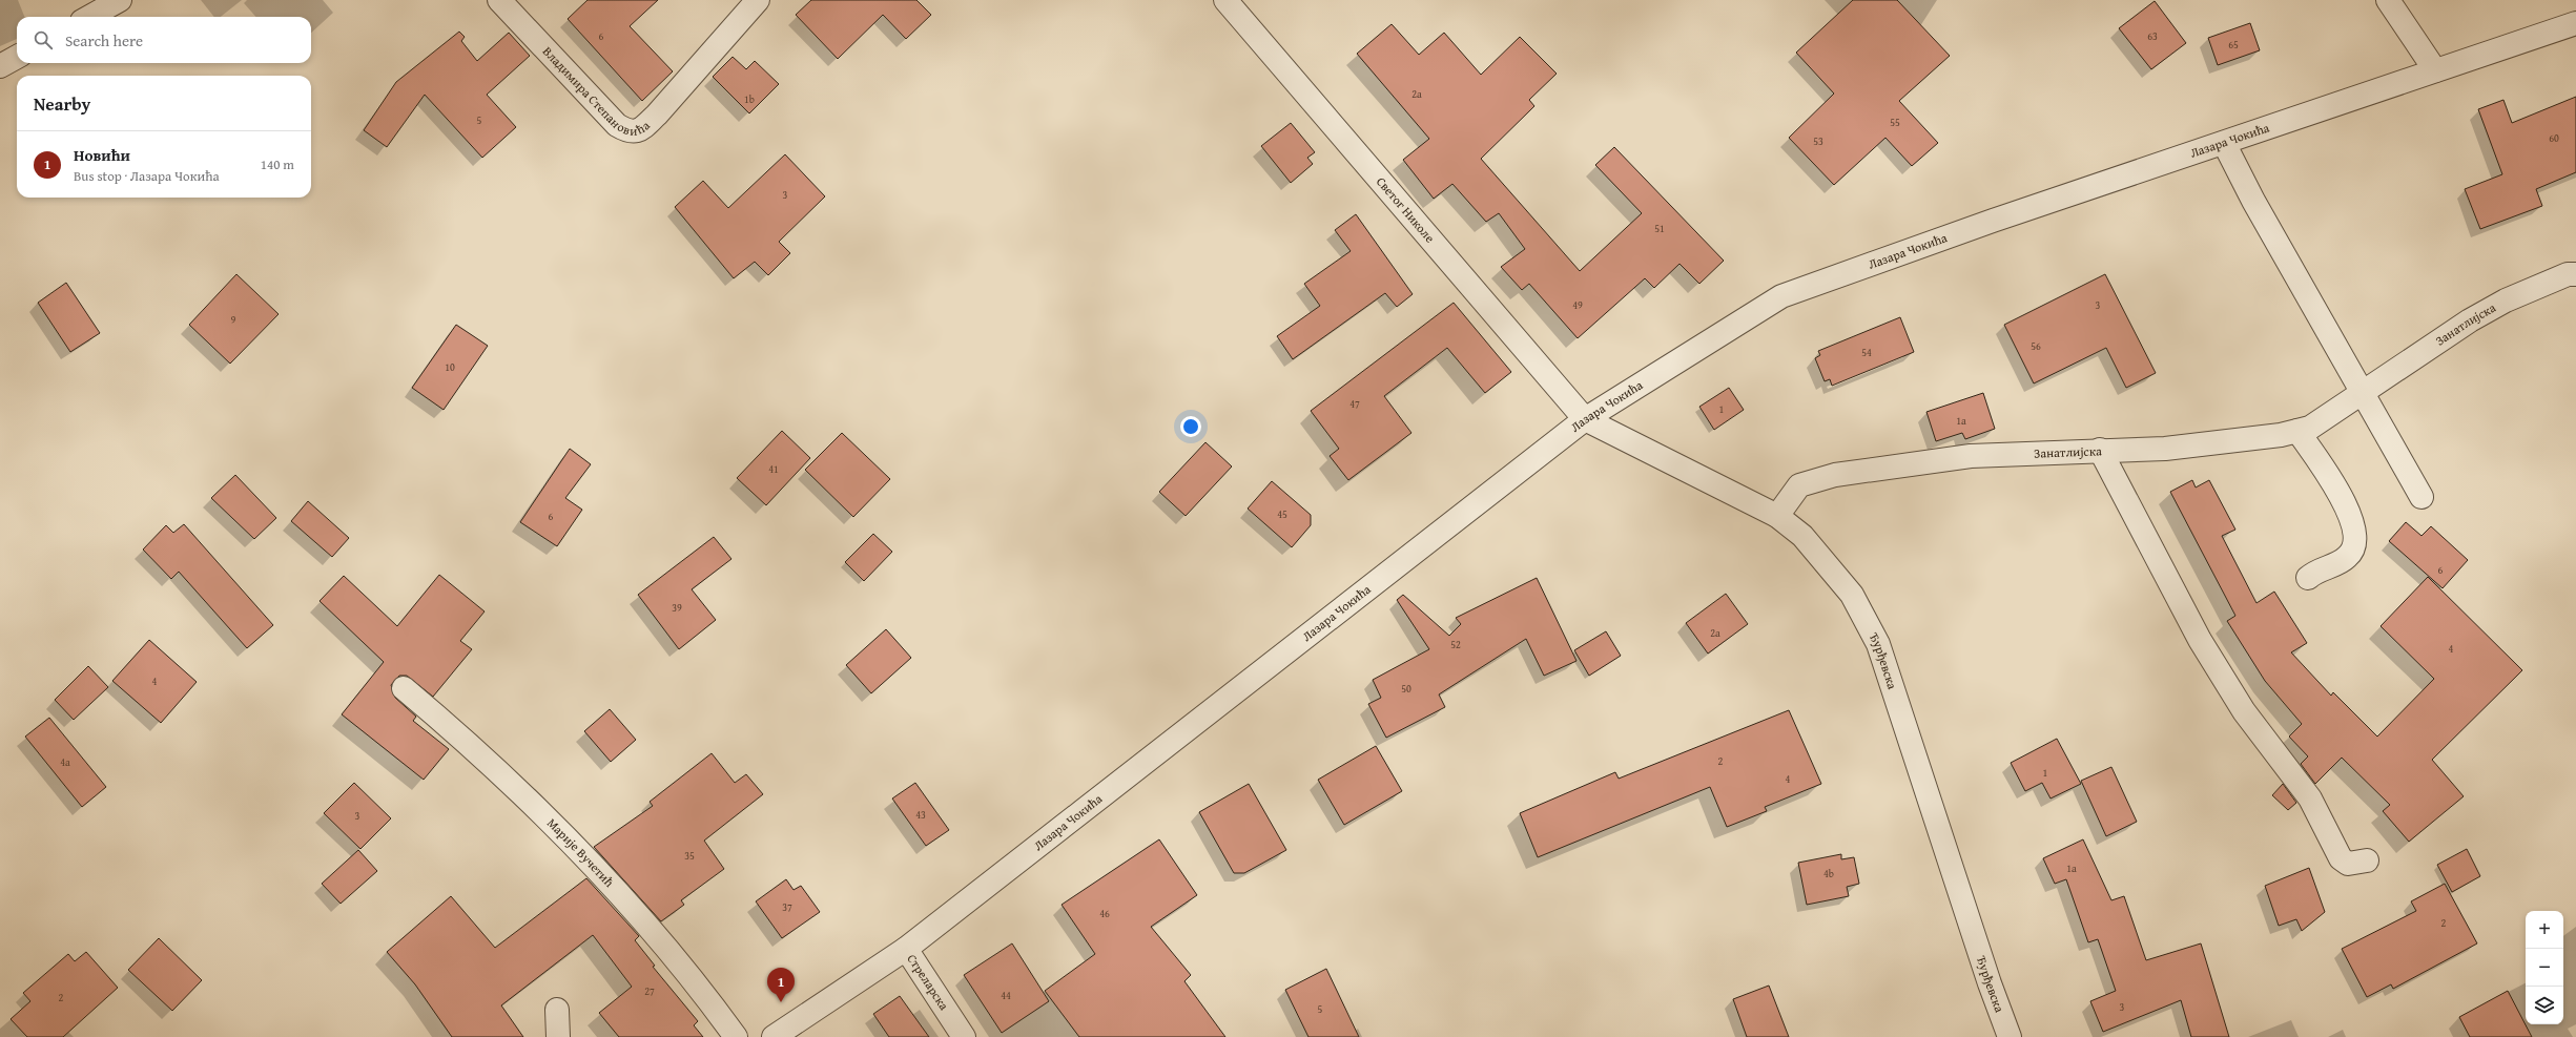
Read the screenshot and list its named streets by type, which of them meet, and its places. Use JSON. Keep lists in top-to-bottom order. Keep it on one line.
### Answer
{"streets":{"street":["Владимира Степановића","Лазара Чокића","Светог Николе","Занатлијска","Ђурђевска","Марије Вучетић","Стреларска"]},"crossings":[["Лазара Чокића","Светог Николе"],["Лазара Чокића","Ђурђевска"],["Лазара Чокића","Стреларска"],["Светог Николе","Ђурђевска"],["Занатлијска","Ђурђевска"]],"house_numbers":["6","63","65","2a","1b","5","55","60","53","3","51","49","3","9","56","54","10","47","1","1a","41","45","6","6","39","2a","52","4","4","50","2","4a","1","4","43","3","35","1a","4b","37","46","2","27","44","2","3","5"],"page":{"search":"Search here","heading":"Nearby","list":[{"mark":"1","name":"Новићи","note":"Bus stop · Лазара Чокића","value":"140 m"}],"map_buttons":["+","−"],"pins":"1"}}
